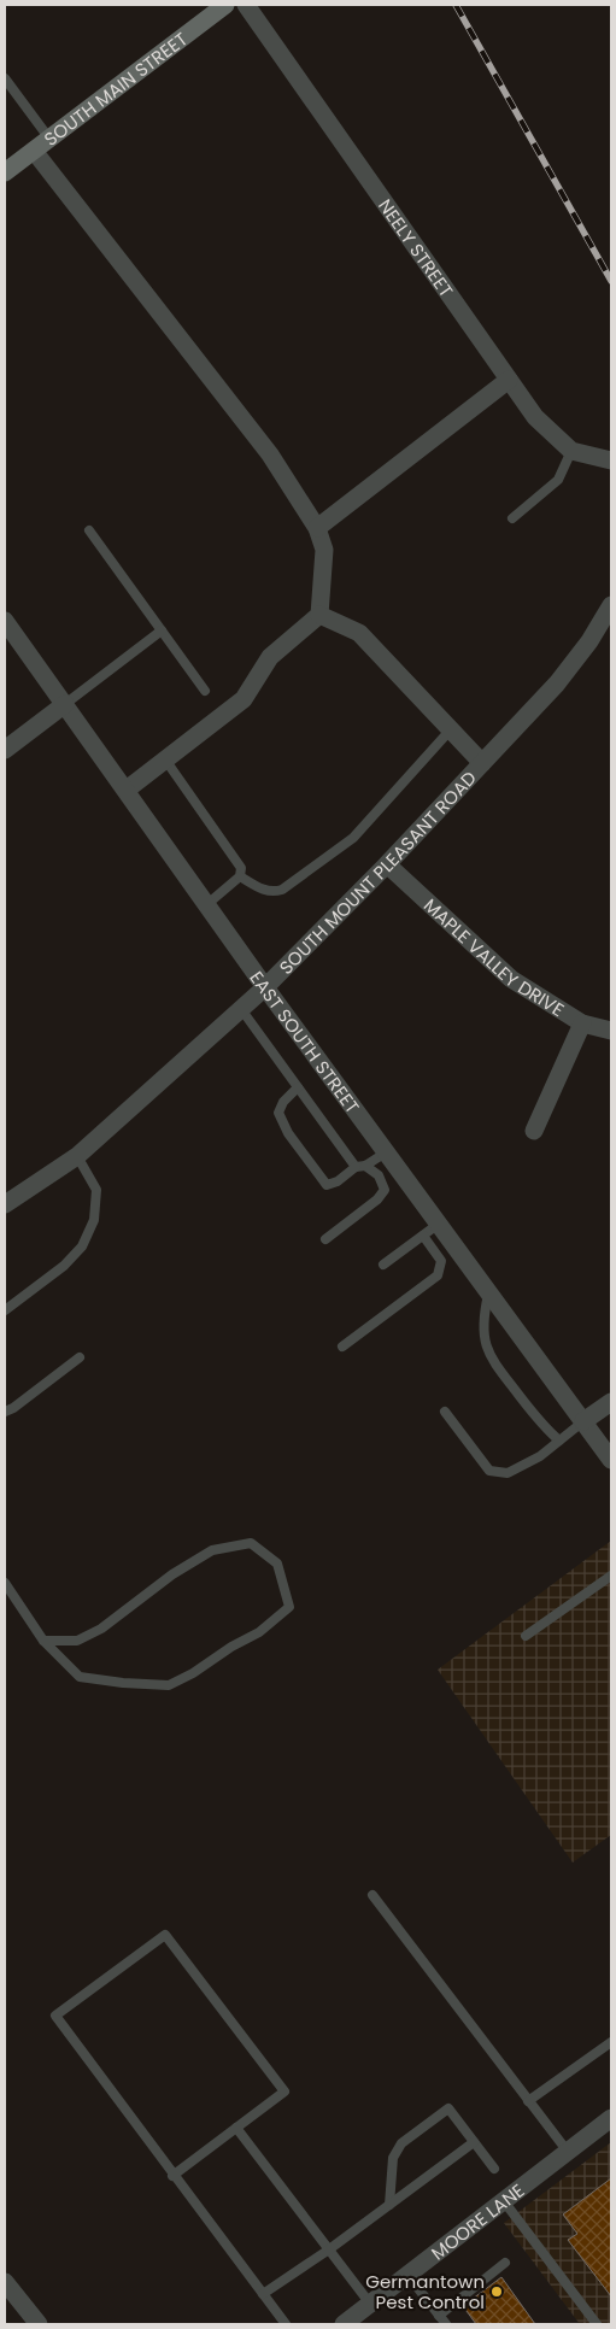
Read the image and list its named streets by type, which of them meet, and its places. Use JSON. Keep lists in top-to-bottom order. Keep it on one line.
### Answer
{"streets":{"street":["SOUTH MAIN STREET","NEELY STREET","SOUTH MOUNT PLEASANT ROAD","MAPLE VALLEY DRIVE","EAST SOUTH STREET","MOORE LANE"]},"crossings":[["SOUTH MOUNT PLEASANT ROAD","MAPLE VALLEY DRIVE"],["SOUTH MOUNT PLEASANT ROAD","EAST SOUTH STREET"]],"places":["Germantown Pest Control"]}
